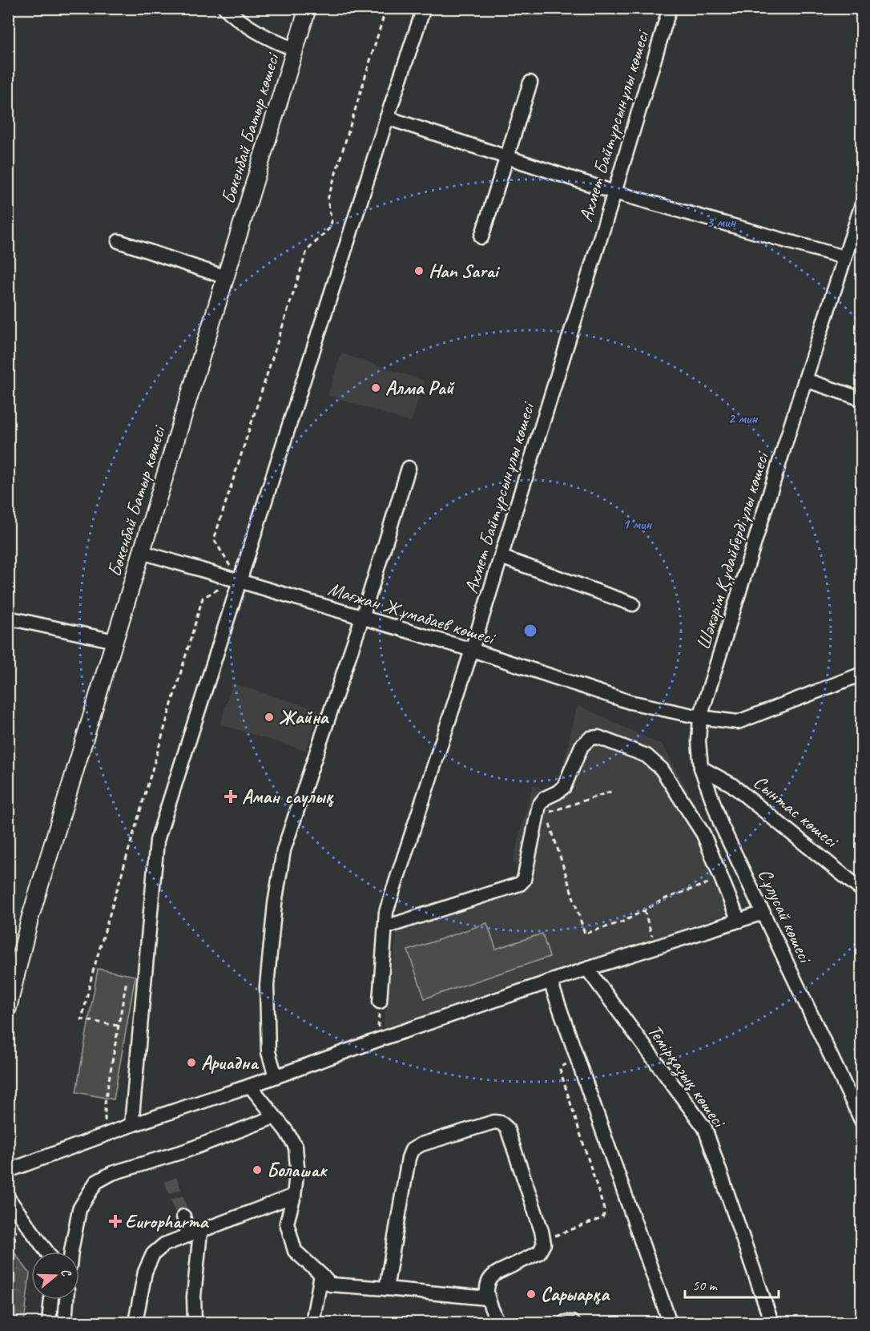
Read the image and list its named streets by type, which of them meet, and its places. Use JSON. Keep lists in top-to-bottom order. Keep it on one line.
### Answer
{"streets":{"main road":["Бөкенбай Батыр көшесі"],"street":["Ахмет Байтұрсынұлы көшесі","Шәкәрім Құдайбердіұлы көшесі","Мағжан Жұмабаев көшесі","Сынтас көшесі","Сұлусай көшесі","Темірқазық көшесі"]},"crossings":[["Ахмет Байтұрсынұлы көшесі","Мағжан Жұмабаев көшесі"],["Бөкенбай Батыр көшесі","Мағжан Жұмабаев көшесі"],["Шәкәрім Құдайбердіұлы көшесі","Мағжан Жұмабаев көшесі"],["Шәкәрім Құдайбердіұлы көшесі","Сұлусай көшесі"],["Мағжан Жұмабаев көшесі","Сұлусай көшесі"],["Сынтас көшесі","Сұлусай көшесі"]],"places":{"other":["Han Sarai","Алма Рай","Жайна","Ариадна","Болашак","Сарыарқа"],"health":["Аман саулық","Europharma"]},"scale_bar":"50 m","north":"right","rings":["3 мин","2 мин","1 мин"]}
